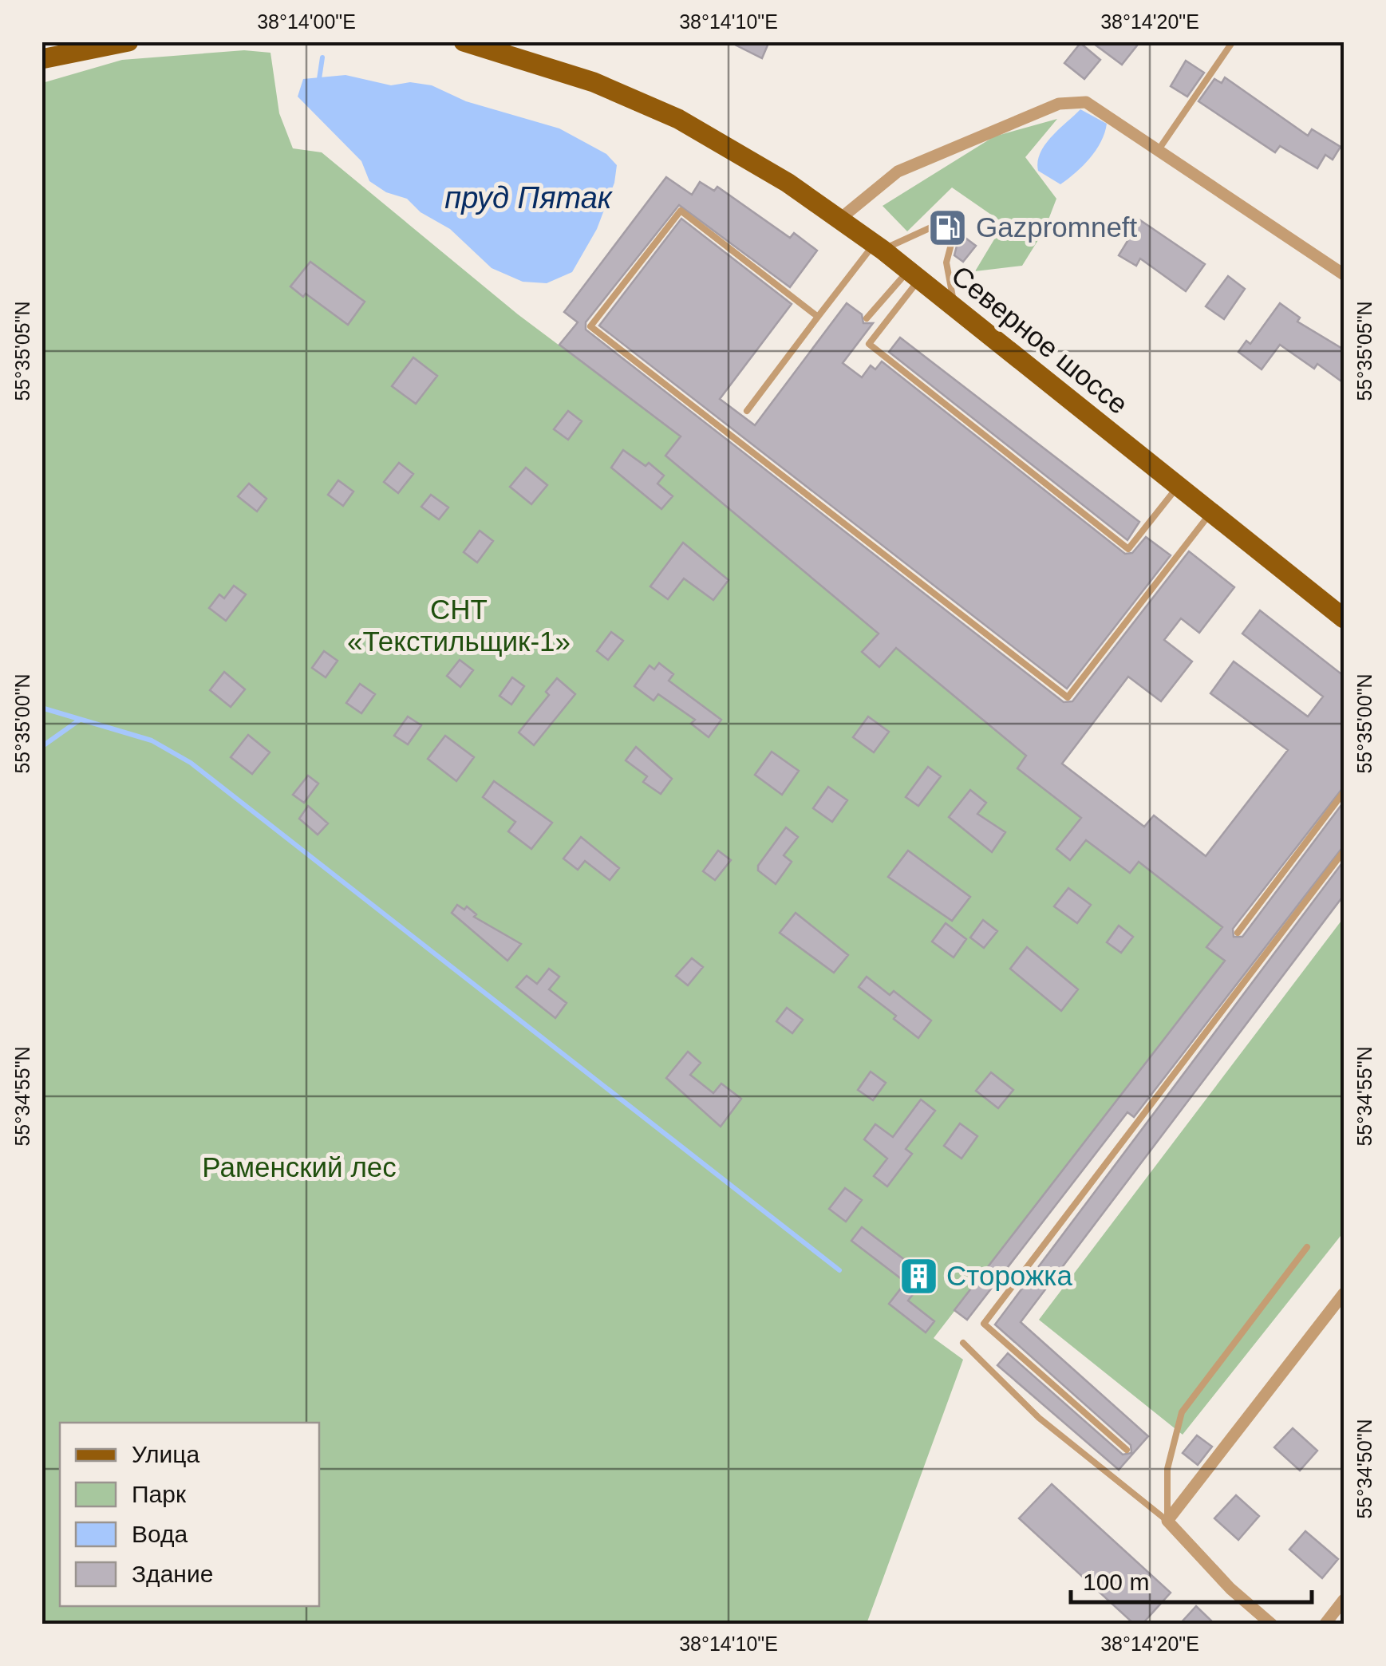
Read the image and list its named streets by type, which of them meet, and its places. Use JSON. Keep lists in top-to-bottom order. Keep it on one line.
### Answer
{"streets":{"main road":["Северное шоссе"]},"water":["пруд Пятак"],"parks":["СНТ «Текстильщик-1»","Раменский лес"],"places":{"fuel station":["Gazpromneft"],"building":["Сторожка"]},"legend":["Улица","Парк","Вода","Здание"],"scale_bar":"100 m","coordinates":["38°14'00\"E","38°14'10\"E","38°14'20\"E","55°35'05\"N","55°35'00\"N","55°34'55\"N","55°34'50\"N"]}
